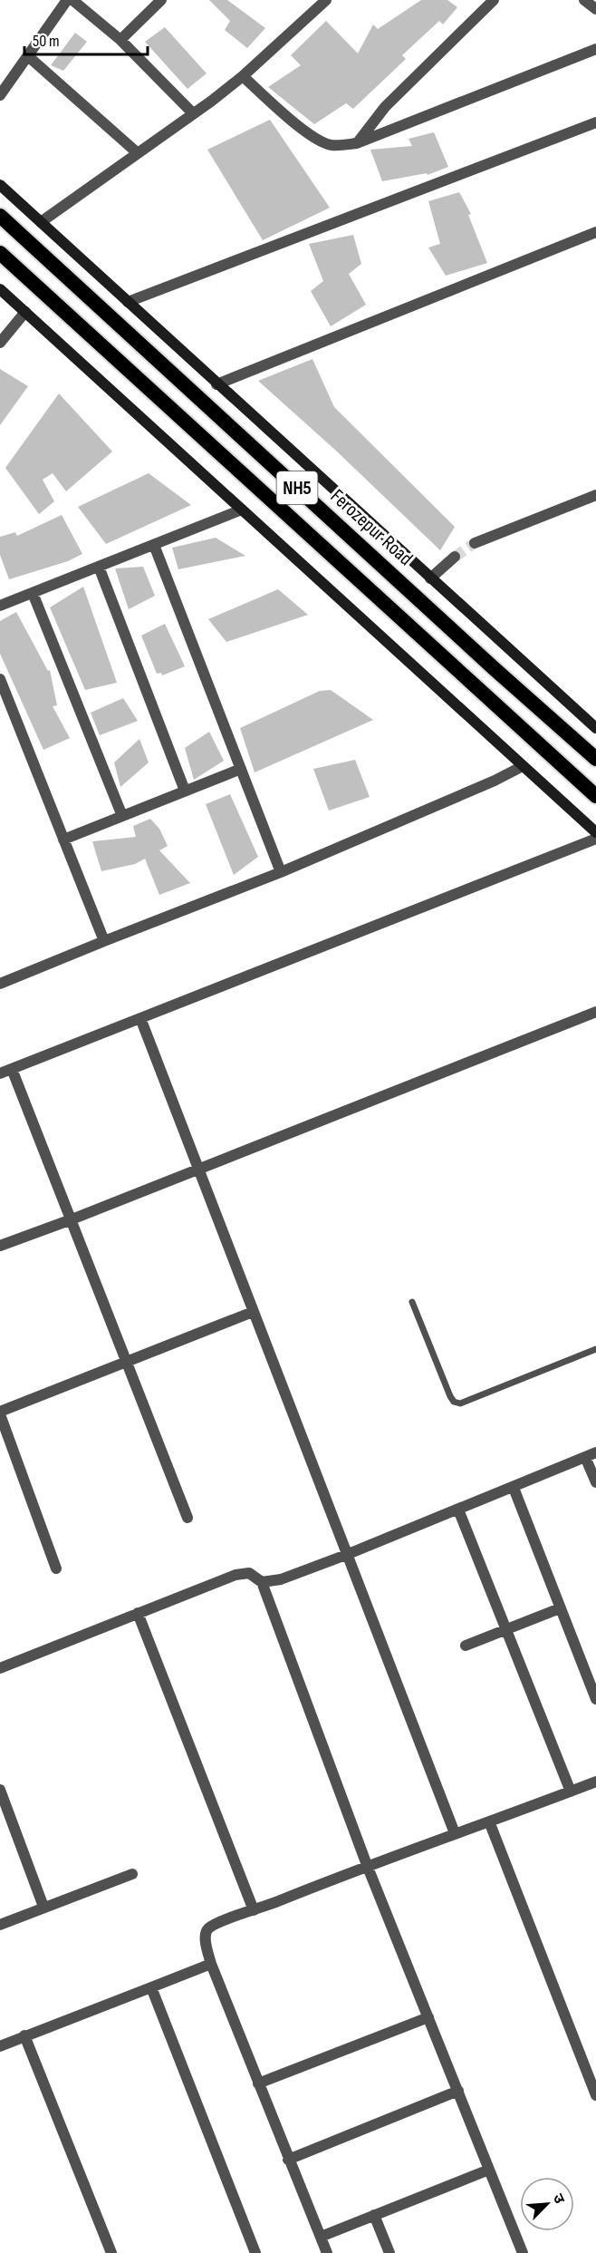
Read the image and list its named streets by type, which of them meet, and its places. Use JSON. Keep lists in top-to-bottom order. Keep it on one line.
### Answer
{"streets":{"highway":["NH5","Ferozepur Road"]},"scale_bar":"50 m","north":"top right"}
